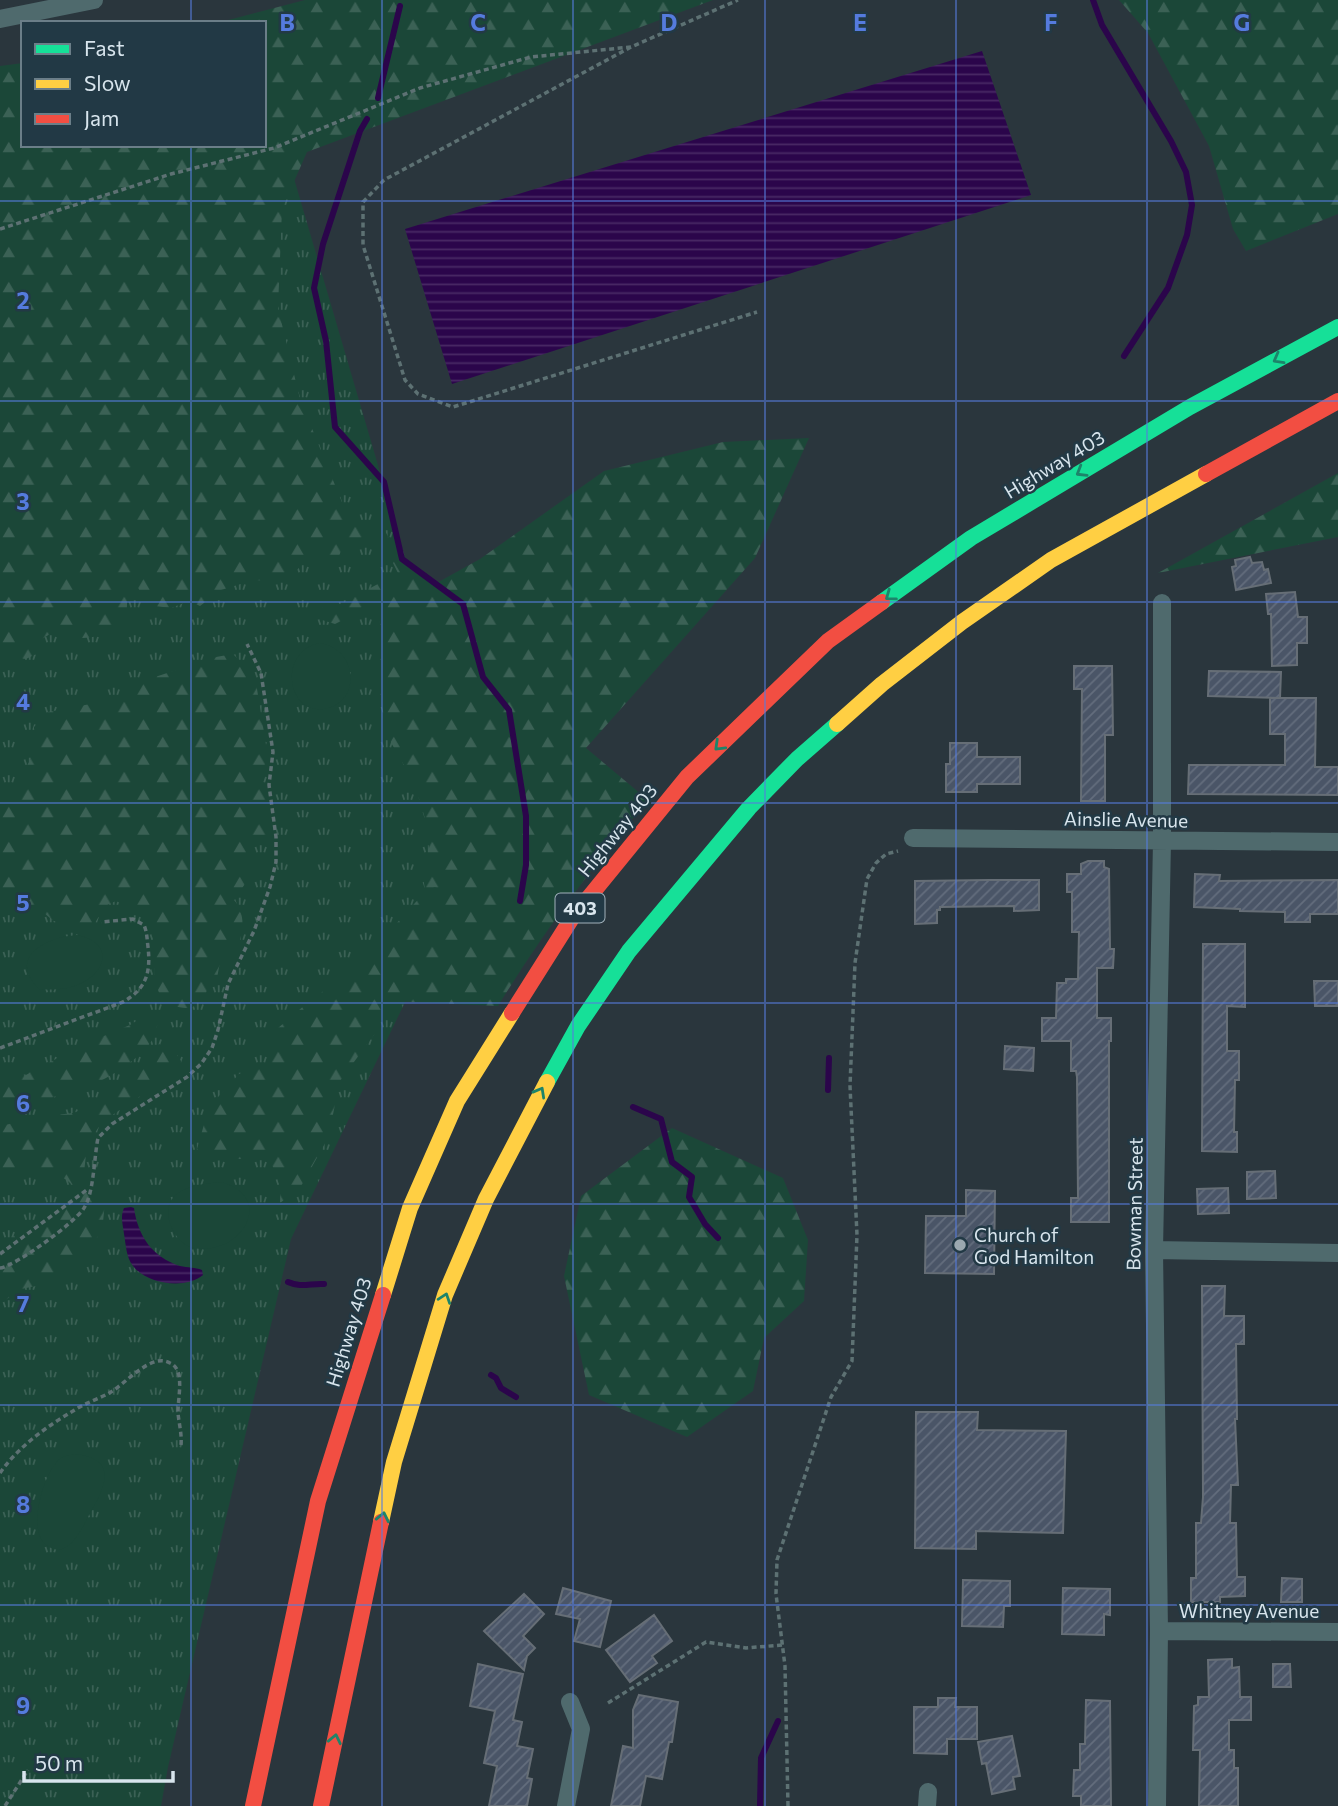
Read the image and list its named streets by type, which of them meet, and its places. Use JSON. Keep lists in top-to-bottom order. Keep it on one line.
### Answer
{"streets":{"highway":["Highway 403","403"],"street":["Ainslie Avenue","Bowman Street","Whitney Avenue"]},"crossings":[["Ainslie Avenue","Bowman Street"],["Bowman Street","Whitney Avenue"]],"places":["Church of God Hamilton"],"legend":["Fast","Slow","Jam"],"scale_bar":"50 m","grid":{"columns":["B","C","D","E","F","G"],"rows":["2","3","4","5","6","7","8","9"]}}
